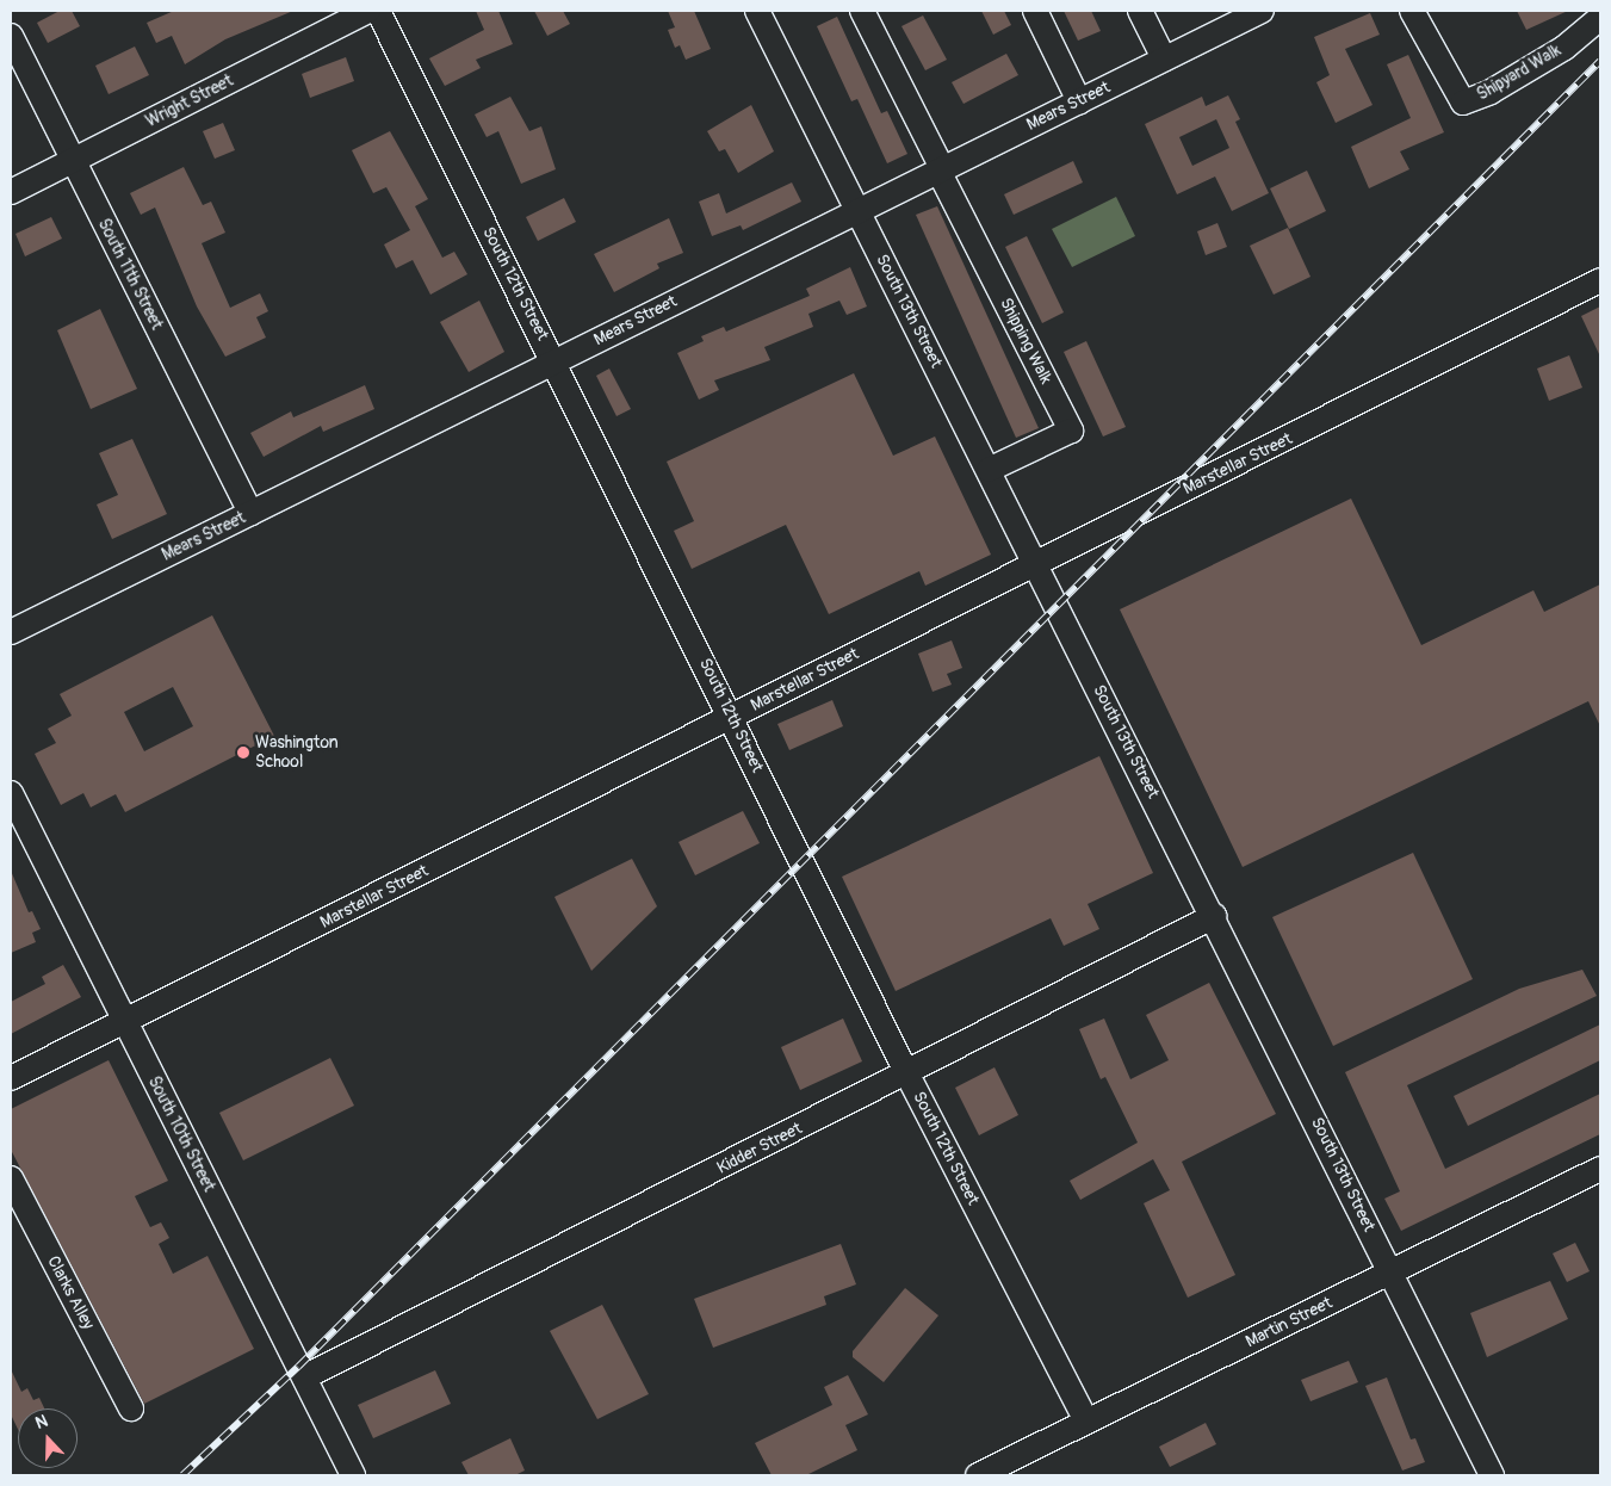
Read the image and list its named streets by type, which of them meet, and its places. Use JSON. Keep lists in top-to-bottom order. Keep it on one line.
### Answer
{"streets":{"street":["Shipyard Walk","Wright Street","Mears Street","South 11th Street","South 12th Street","South 13th Street","Shipping Walk","Marstellar Street","South 10th Street","Kidder Street","Clarks Alley","Martin Street"]},"crossings":[["Wright Street","South 11th Street"],["Mears Street","South 11th Street"],["Mears Street","South 12th Street"],["Mears Street","South 13th Street"],["Mears Street","Shipping Walk"],["South 12th Street","Marstellar Street"],["South 12th Street","Kidder Street"],["South 12th Street","Martin Street"],["South 13th Street","Shipping Walk"],["South 13th Street","Marstellar Street"],["South 13th Street","Kidder Street"],["South 13th Street","Martin Street"],["Marstellar Street","South 10th Street"],["South 10th Street","Kidder Street"]],"places":["Washington School"],"north":"top"}
